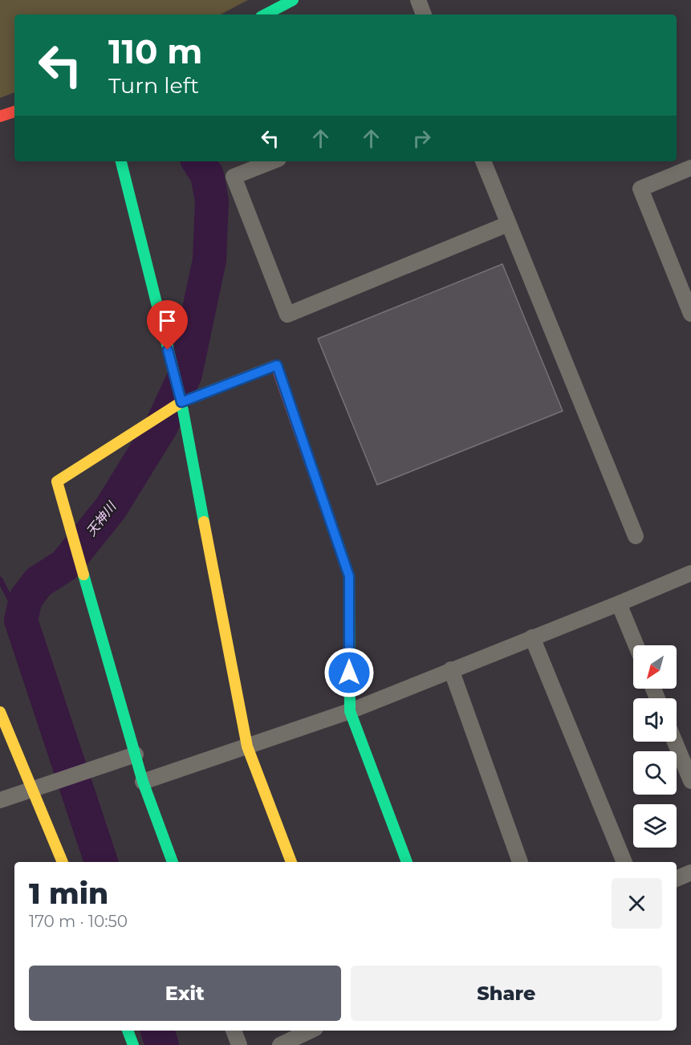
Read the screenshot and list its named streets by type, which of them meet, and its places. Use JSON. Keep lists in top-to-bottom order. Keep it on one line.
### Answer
{"water":["天神川"],"north":"bottom left","page":{"turn":["110 m","Turn left"],"heading":["1 min","170 m · 10:50"],"buttons":["Exit","Share"]}}
